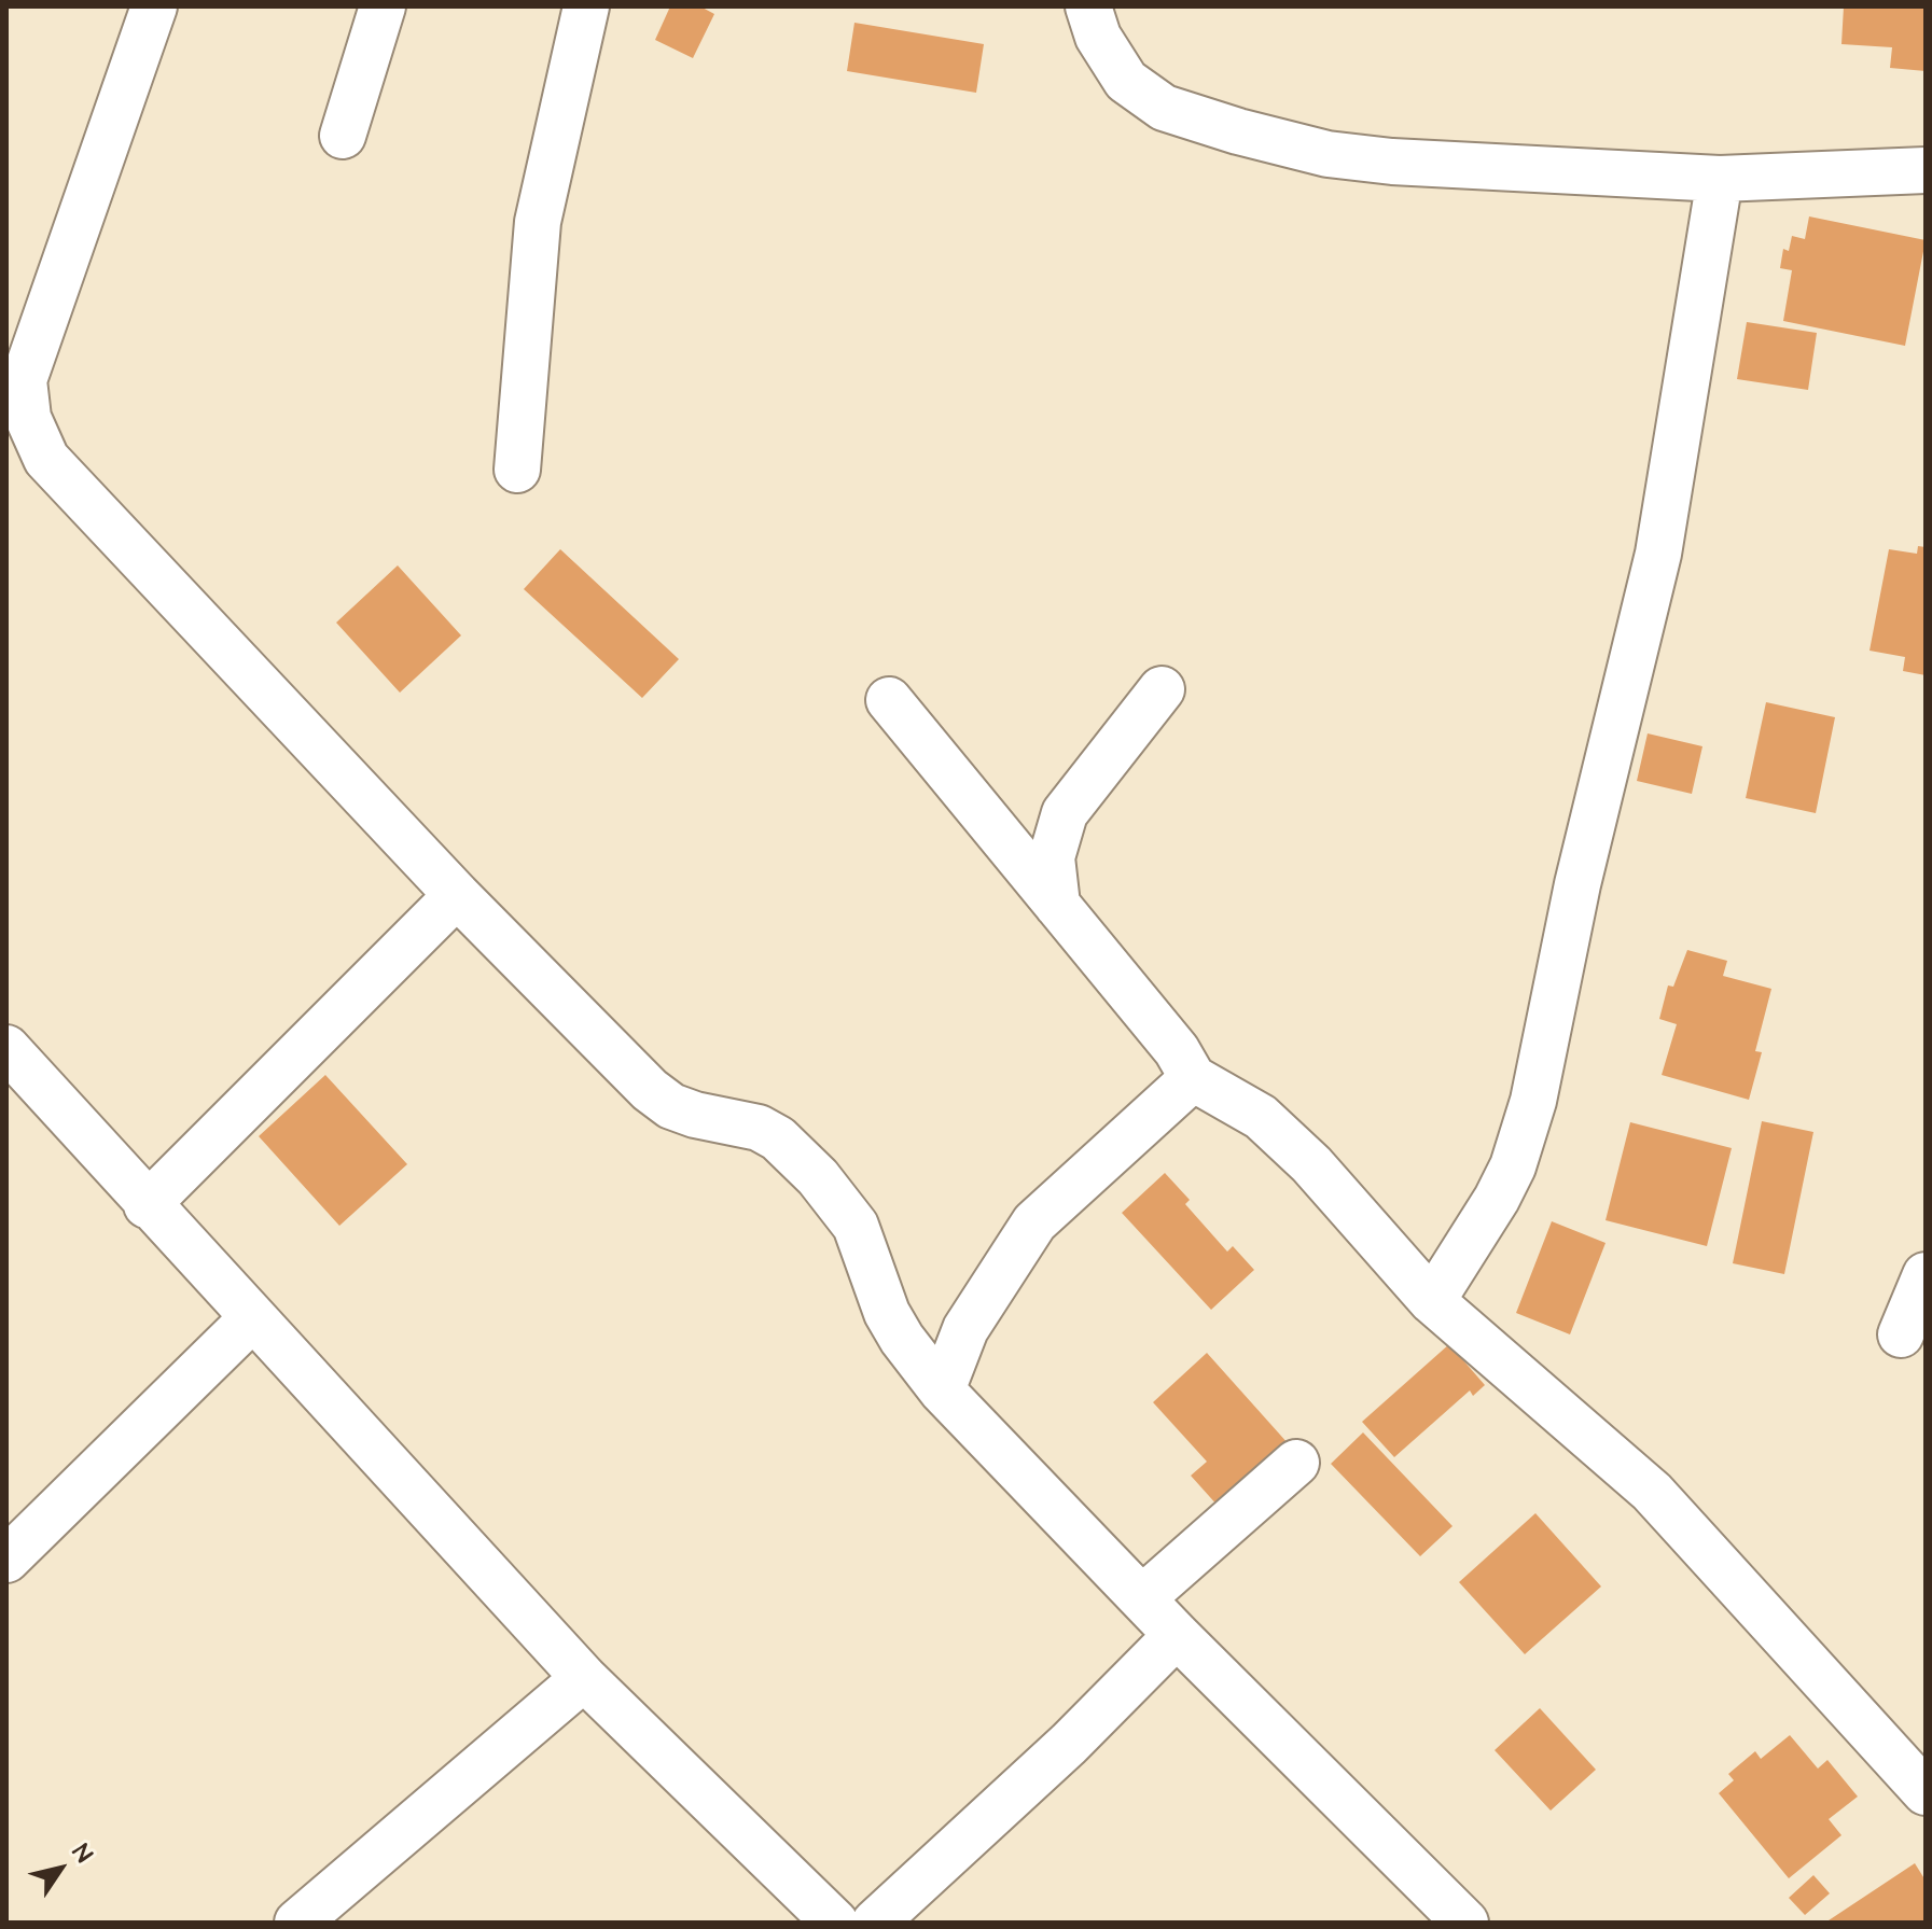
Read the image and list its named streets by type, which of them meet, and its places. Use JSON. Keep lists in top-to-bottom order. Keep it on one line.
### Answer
{"north":"top right"}
